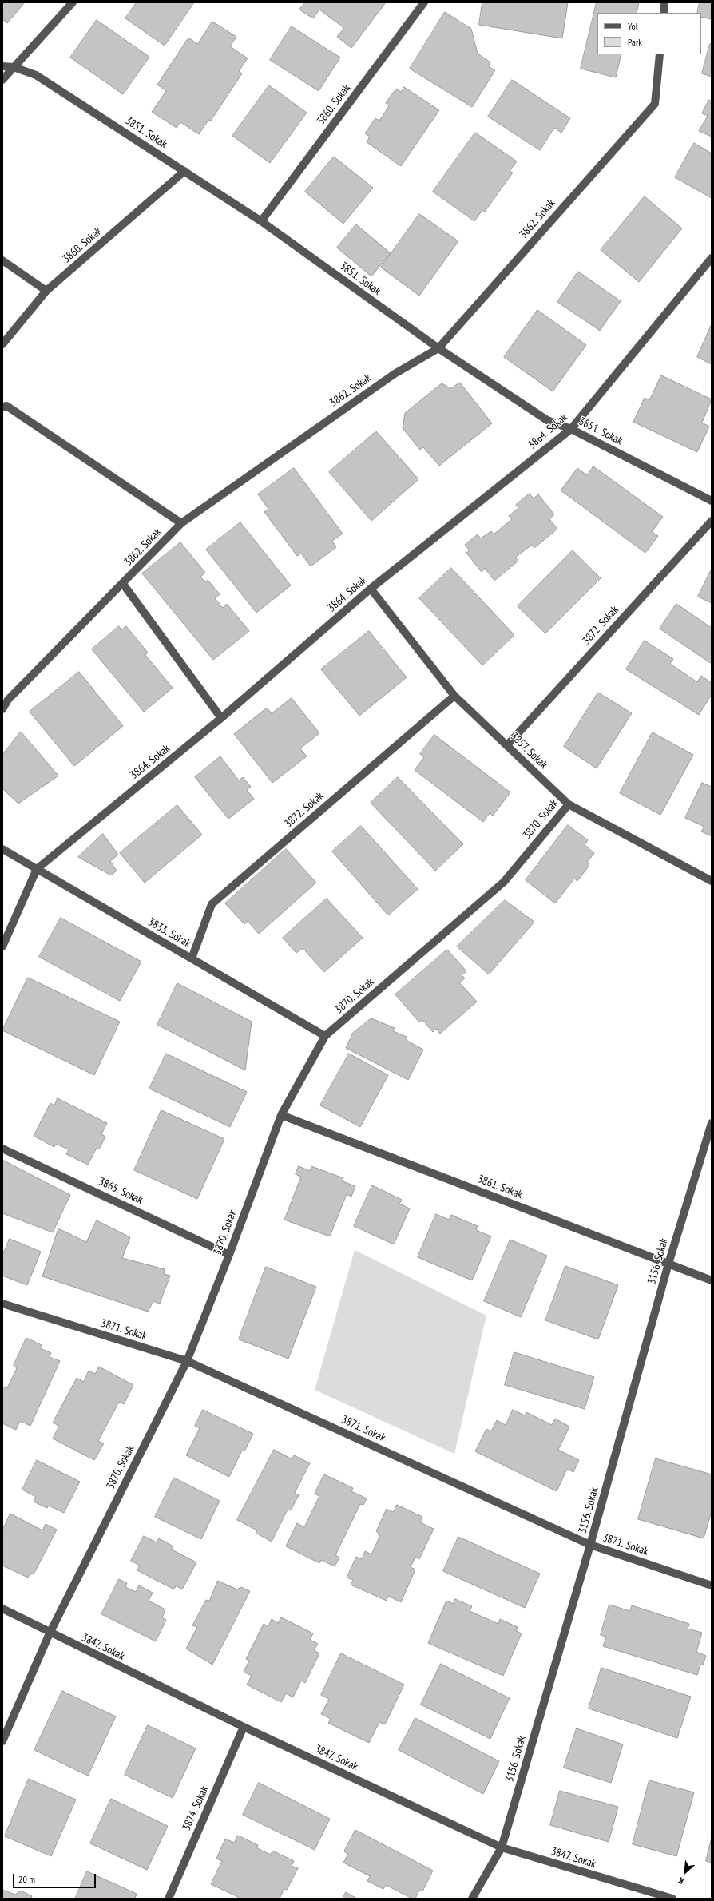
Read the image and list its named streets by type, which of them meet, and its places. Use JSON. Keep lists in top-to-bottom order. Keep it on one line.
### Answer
{"streets":{"street":["3860. Sokak","3851. Sokak","3862. Sokak","3864. Sokak","3872. Sokak","3857. Sokak","3870. Sokak","3833. Sokak","3861. Sokak","3865. Sokak","3156. Sokak","3871. Sokak","3847. Sokak","3874. Sokak"]},"crossings":[["3860. Sokak","3851. Sokak"],["3851. Sokak","3862. Sokak"],["3851. Sokak","3864. Sokak"],["3864. Sokak","3857. Sokak"],["3864. Sokak","3833. Sokak"],["3872. Sokak","3857. Sokak"],["3872. Sokak","3833. Sokak"],["3857. Sokak","3870. Sokak"],["3870. Sokak","3833. Sokak"],["3870. Sokak","3861. Sokak"],["3870. Sokak","3865. Sokak"],["3870. Sokak","3871. Sokak"],["3870. Sokak","3847. Sokak"],["3861. Sokak","3156. Sokak"],["3156. Sokak","3871. Sokak"],["3156. Sokak","3847. Sokak"],["3847. Sokak","3874. Sokak"]],"legend":["Yol","Park"],"scale_bar":"20 m","north":"bottom left"}
